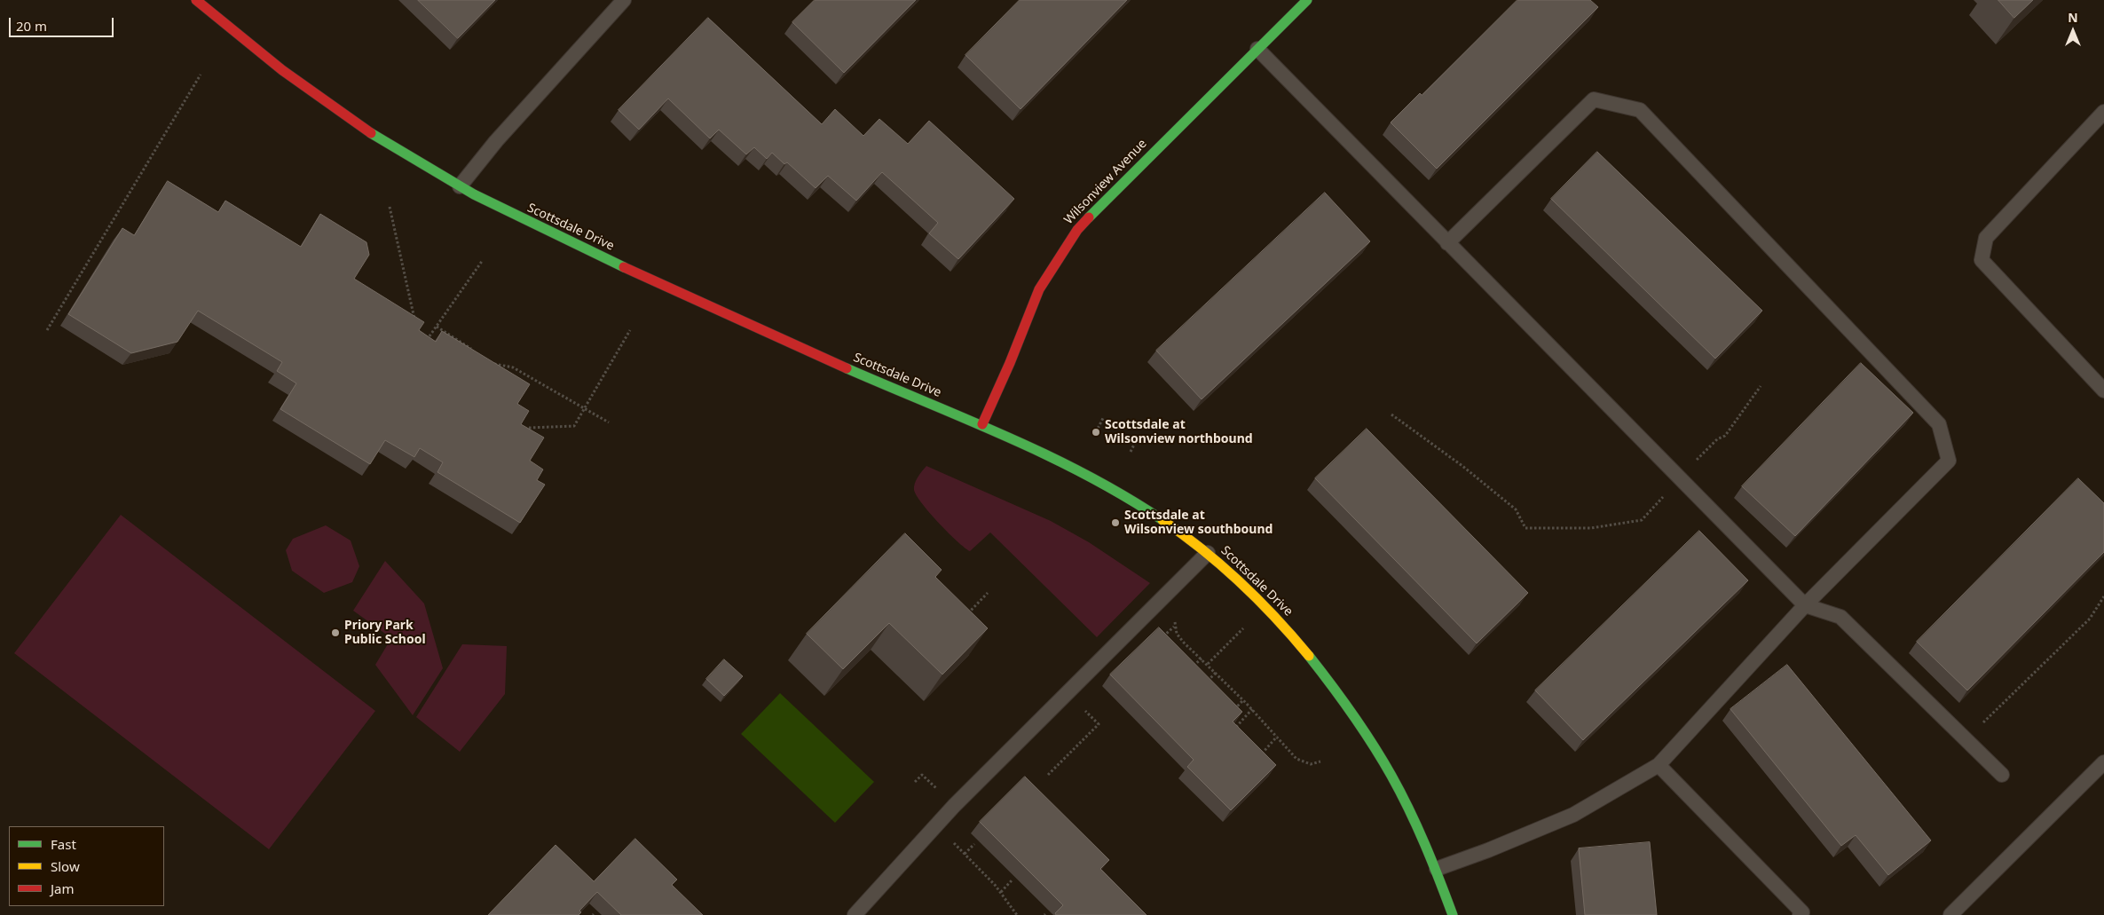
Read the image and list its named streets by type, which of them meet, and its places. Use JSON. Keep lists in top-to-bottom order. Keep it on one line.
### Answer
{"streets":{"street":["Wilsonview Avenue","Scottsdale Drive"]},"crossings":[["Wilsonview Avenue","Scottsdale Drive"]],"places":["Scottsdale at Wilsonview northbound","Scottsdale at Wilsonview southbound","Priory Park Public School"],"legend":["Fast","Slow","Jam"],"scale_bar":"20 m","north":"top"}
